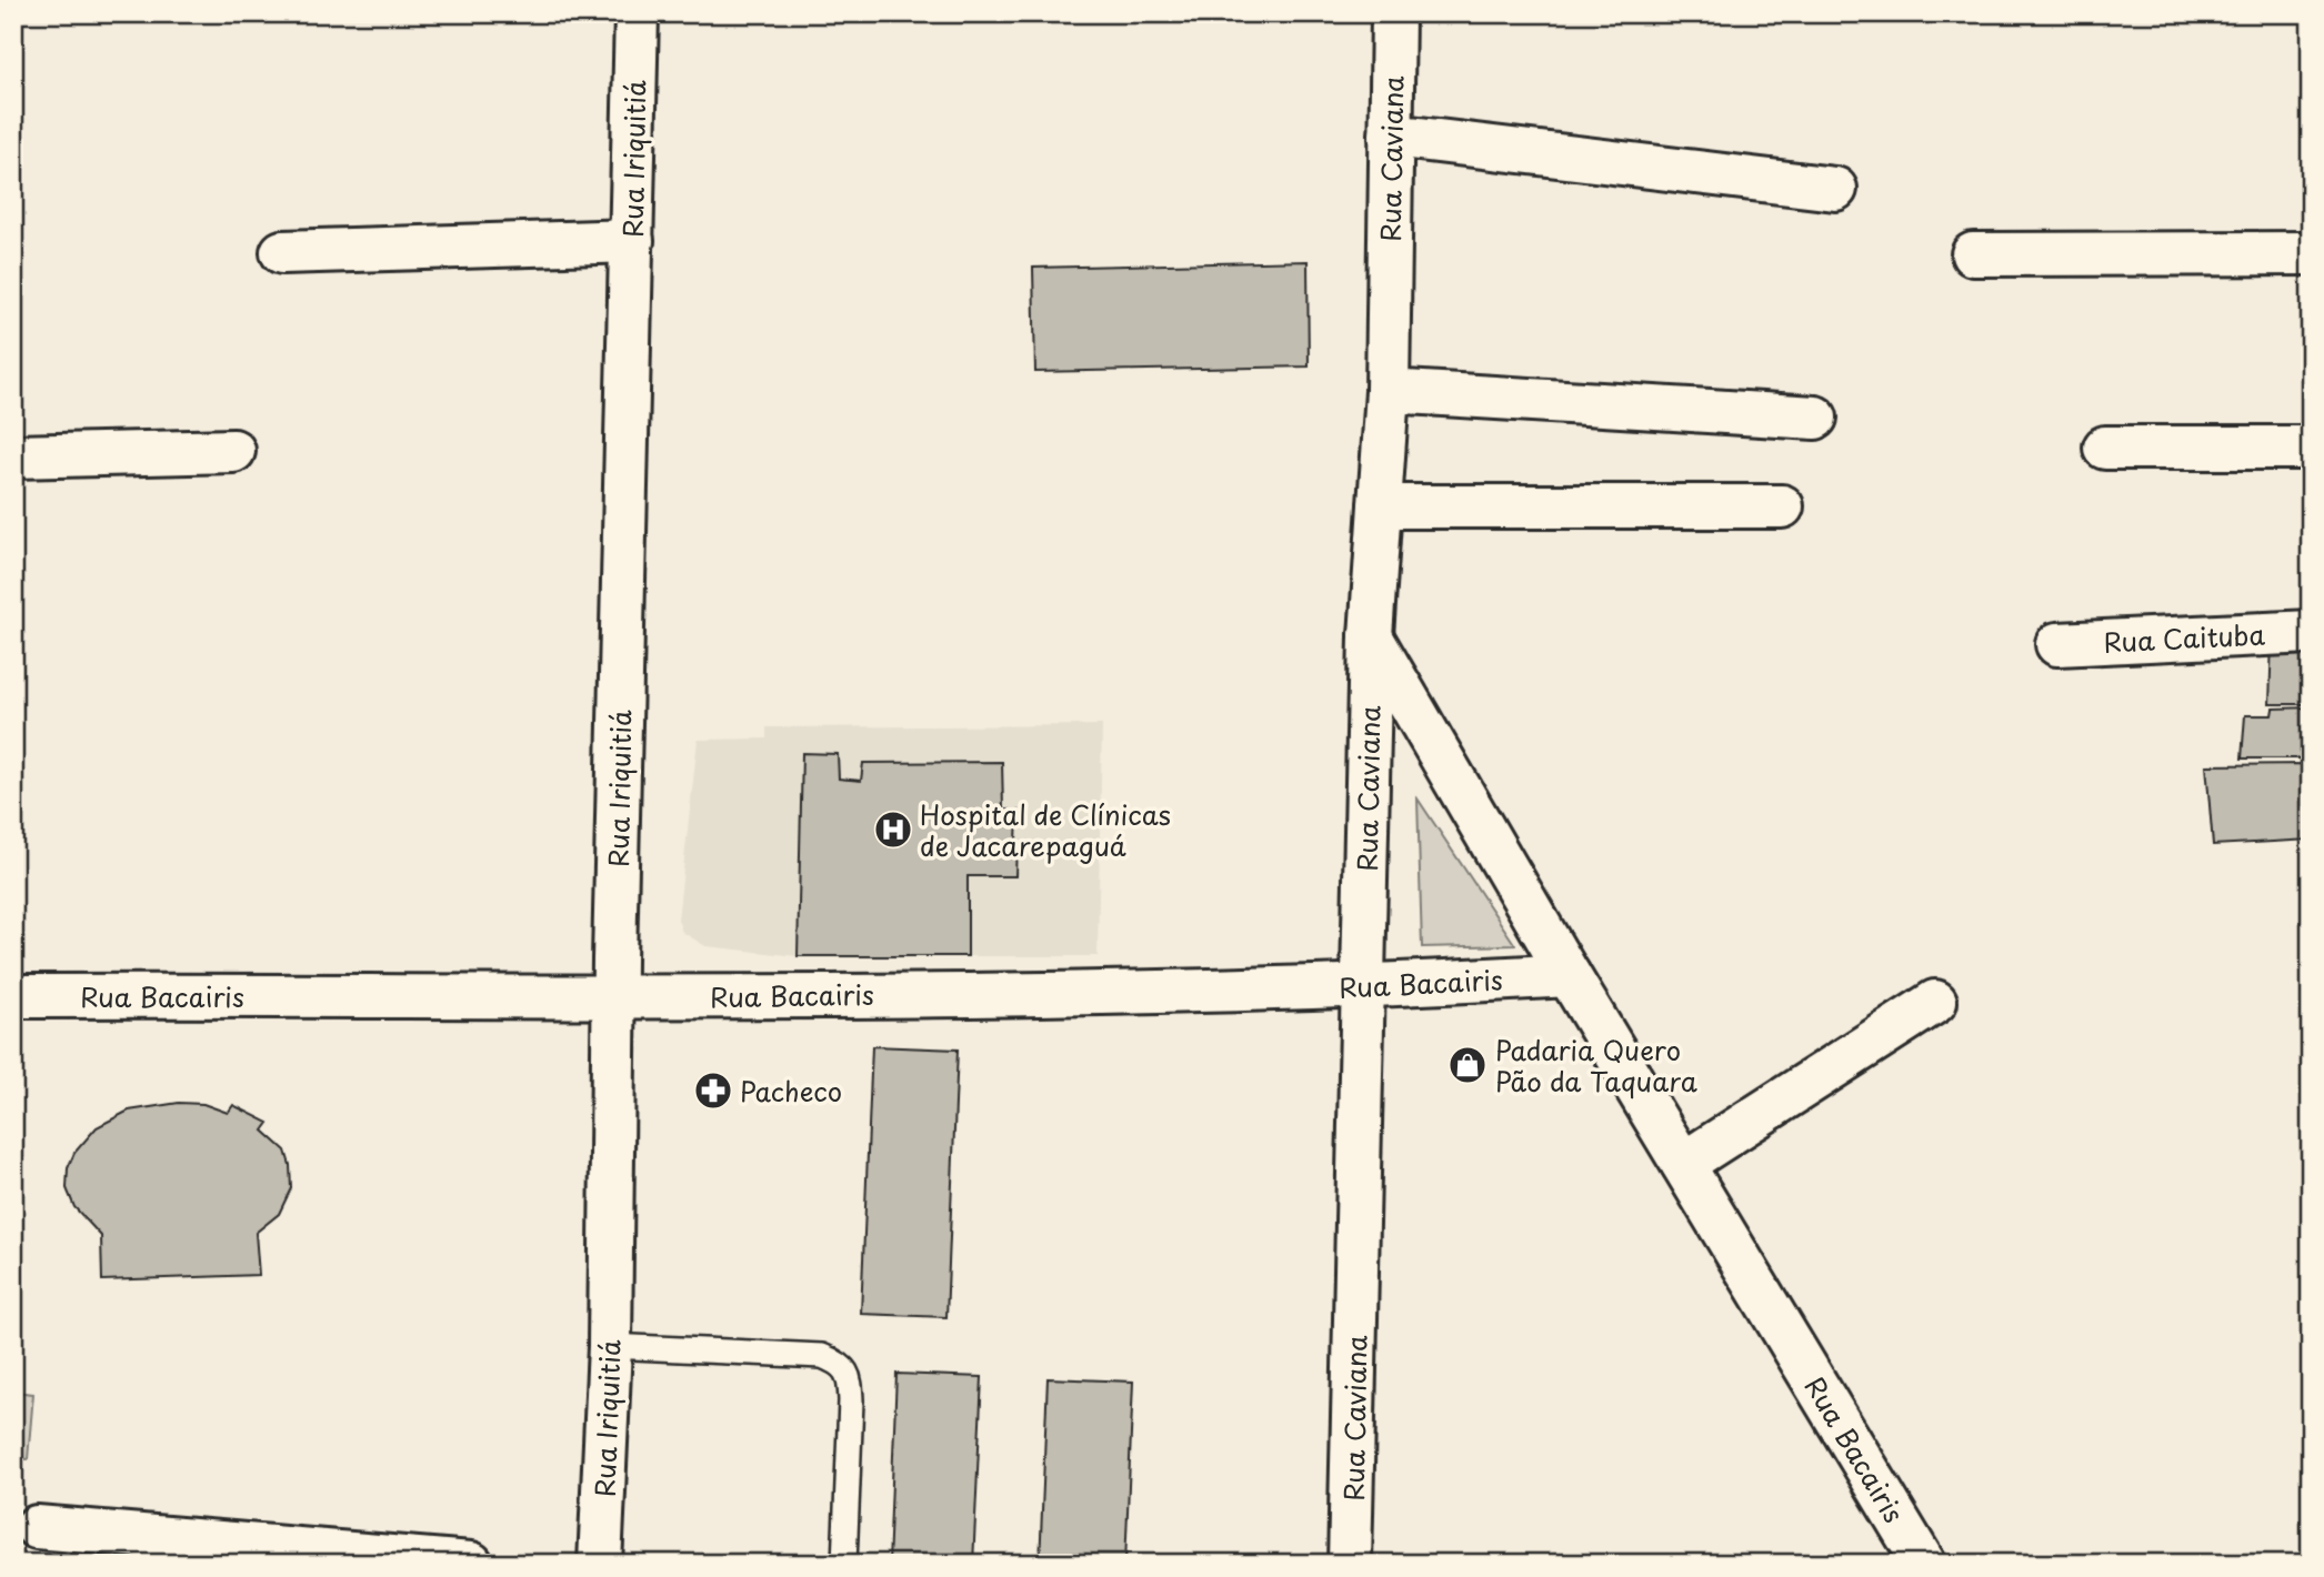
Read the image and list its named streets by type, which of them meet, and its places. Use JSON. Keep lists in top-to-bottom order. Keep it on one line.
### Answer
{"streets":{"street":["Rua Iriquitiá","Rua Caviana","Rua Caituba","Rua Bacairis"]},"crossings":[["Rua Iriquitiá","Rua Bacairis"],["Rua Caviana","Rua Bacairis"]],"places":{"hospital":["Hospital de Clínicas de Jacarepaguá"],"shop":["Padaria Quero Pão da Taquara"],"pharmacy":["Pacheco"]}}
